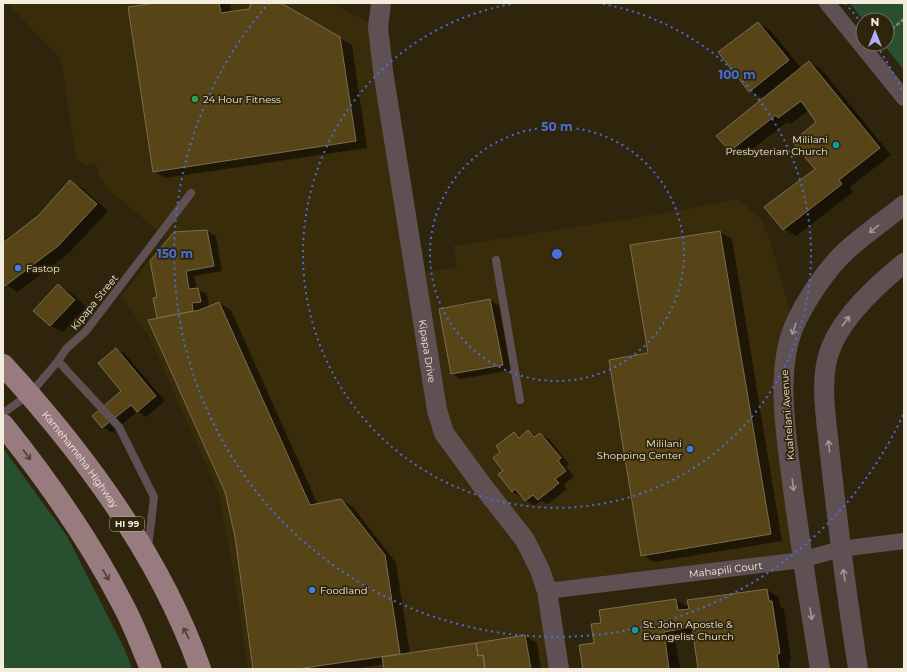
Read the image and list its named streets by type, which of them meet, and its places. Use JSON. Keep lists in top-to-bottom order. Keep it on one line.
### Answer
{"streets":{"main road":["Kamehameha Highway","HI 99"],"street":["Kipapa Drive","Kuahelani Avenue","Mahapili Court"],"lane":["Kipapa Street"]},"crossings":[["Kipapa Street","Kamehameha Highway"],["Kipapa Drive","Mahapili Court"],["Kuahelani Avenue","Mahapili Court"]],"places":["24 Hour Fitness","Mililani Presbyterian Church","Fastop","Mililani Shopping Center","Foodland","St. John Apostle & Evangelist Church"],"north":"top","rings":["100 m","50 m","150 m"]}
